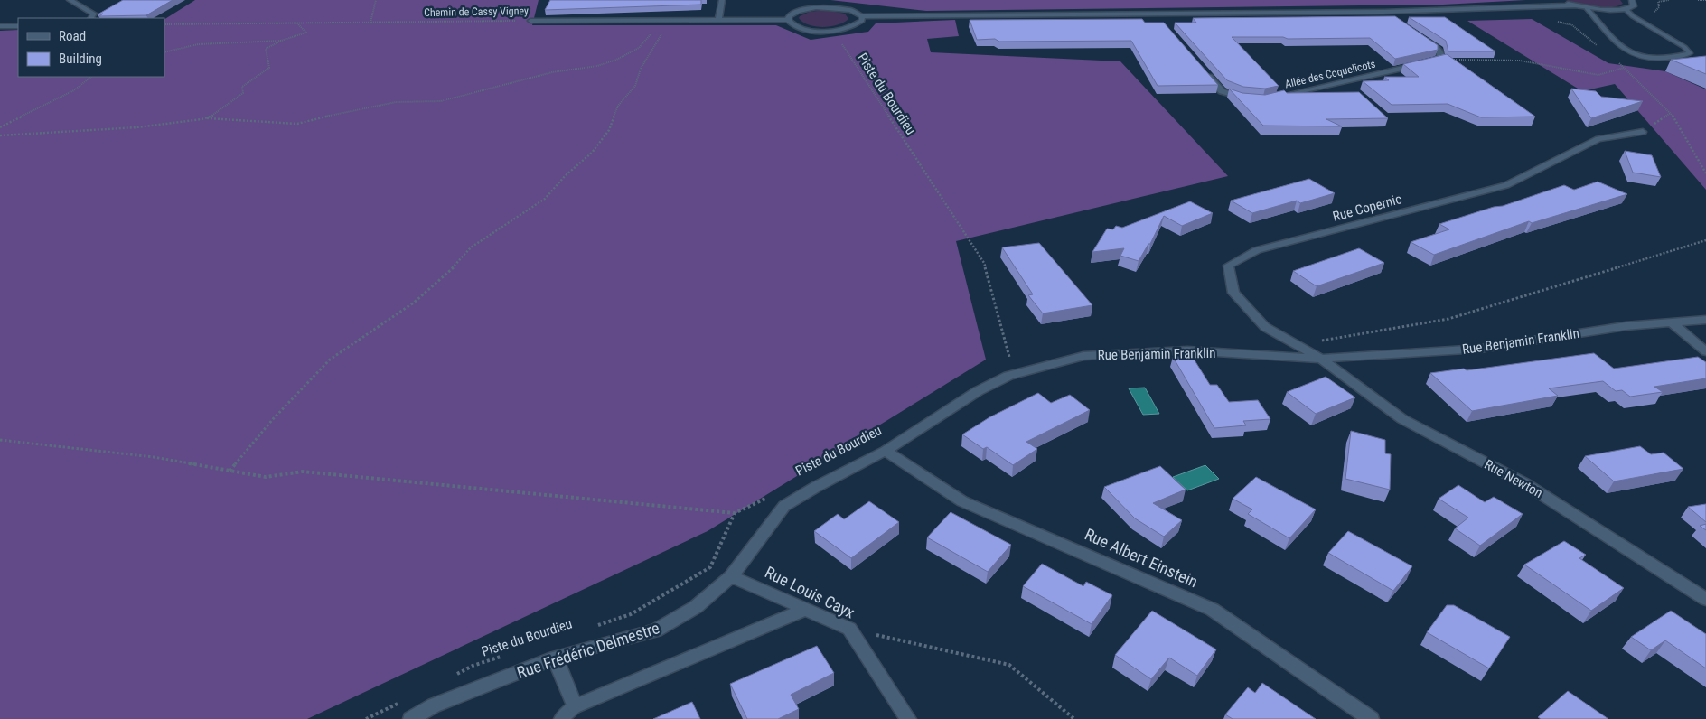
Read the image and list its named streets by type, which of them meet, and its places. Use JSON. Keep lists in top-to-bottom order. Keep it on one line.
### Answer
{"streets":{"street":["Chemin de Cassy Vigney","Allée des Coquelicots","Rue Copernic","Rue Benjamin Franklin","Rue Newton","Rue Albert Einstein","Rue Louis Cayx","Rue Frédéric Delmestre"],"path":["Piste du Bourdieu"]},"crossings":[["Rue Copernic","Rue Benjamin Franklin"],["Rue Copernic","Rue Newton"],["Rue Benjamin Franklin","Rue Newton"],["Rue Benjamin Franklin","Rue Albert Einstein"],["Rue Benjamin Franklin","Rue Louis Cayx"],["Rue Benjamin Franklin","Rue Frédéric Delmestre"],["Rue Louis Cayx","Rue Frédéric Delmestre"]],"legend":["Road","Building"]}
